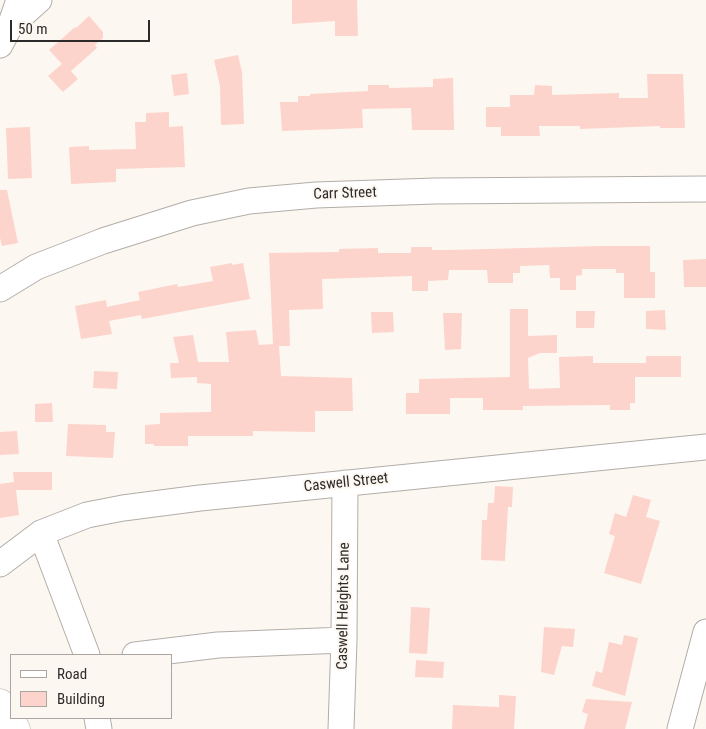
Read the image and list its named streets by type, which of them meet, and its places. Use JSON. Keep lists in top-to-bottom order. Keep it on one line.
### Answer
{"streets":{"street":["Carr Street","Caswell Street","Caswell Heights Lane"]},"crossings":[["Caswell Street","Caswell Heights Lane"]],"legend":["Road","Building"],"scale_bar":"50 m"}
